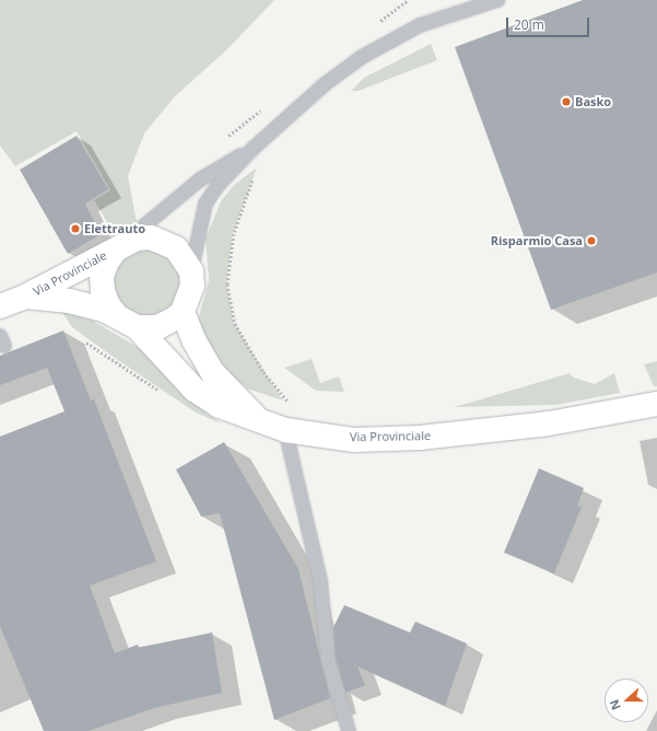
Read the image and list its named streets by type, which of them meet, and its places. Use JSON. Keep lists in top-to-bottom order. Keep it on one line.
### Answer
{"streets":{"main road":["Via Provinciale"]},"places":["Basko","Elettrauto","Risparmio Casa"],"scale_bar":"20 m","north":"left"}
